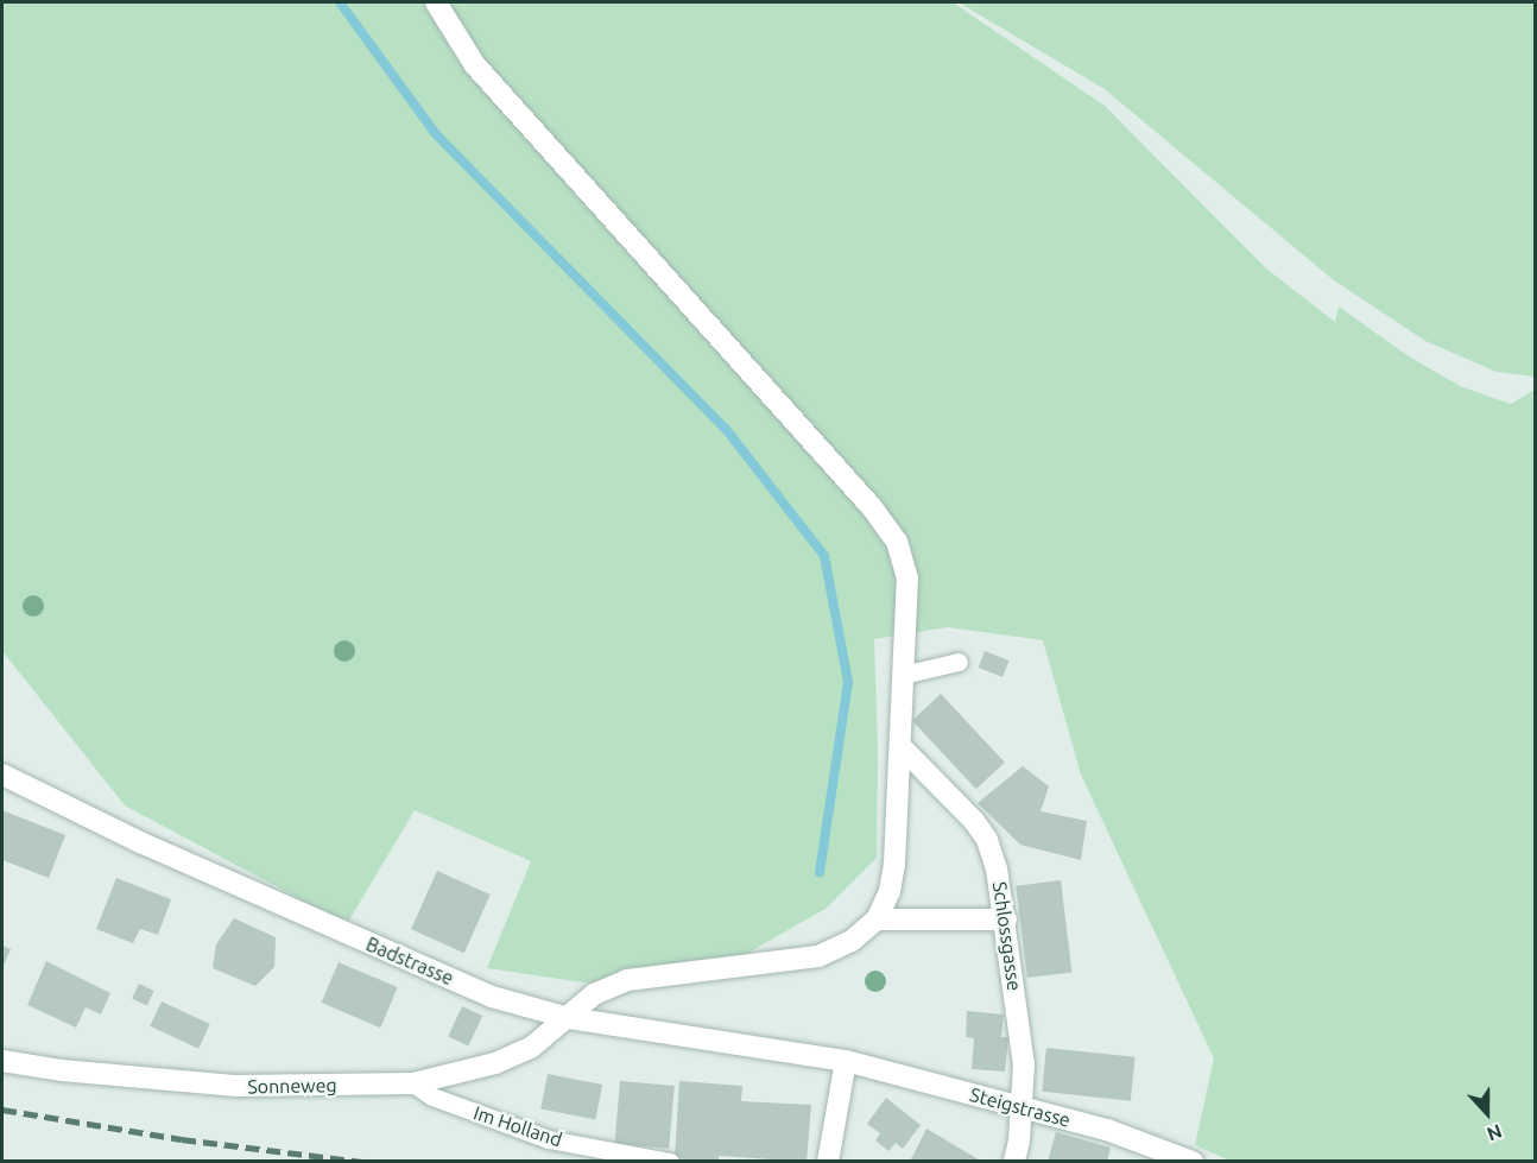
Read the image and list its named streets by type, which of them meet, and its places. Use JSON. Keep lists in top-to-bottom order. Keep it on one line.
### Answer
{"streets":{"street":["Schlossgasse","Badstrasse","Sonneweg","Steigstrasse"],"lane":["Im Holland"]},"crossings":[["Schlossgasse","Steigstrasse"],["Badstrasse","Sonneweg"],["Badstrasse","Steigstrasse"],["Sonneweg","Im Holland"]],"north":"bottom"}
